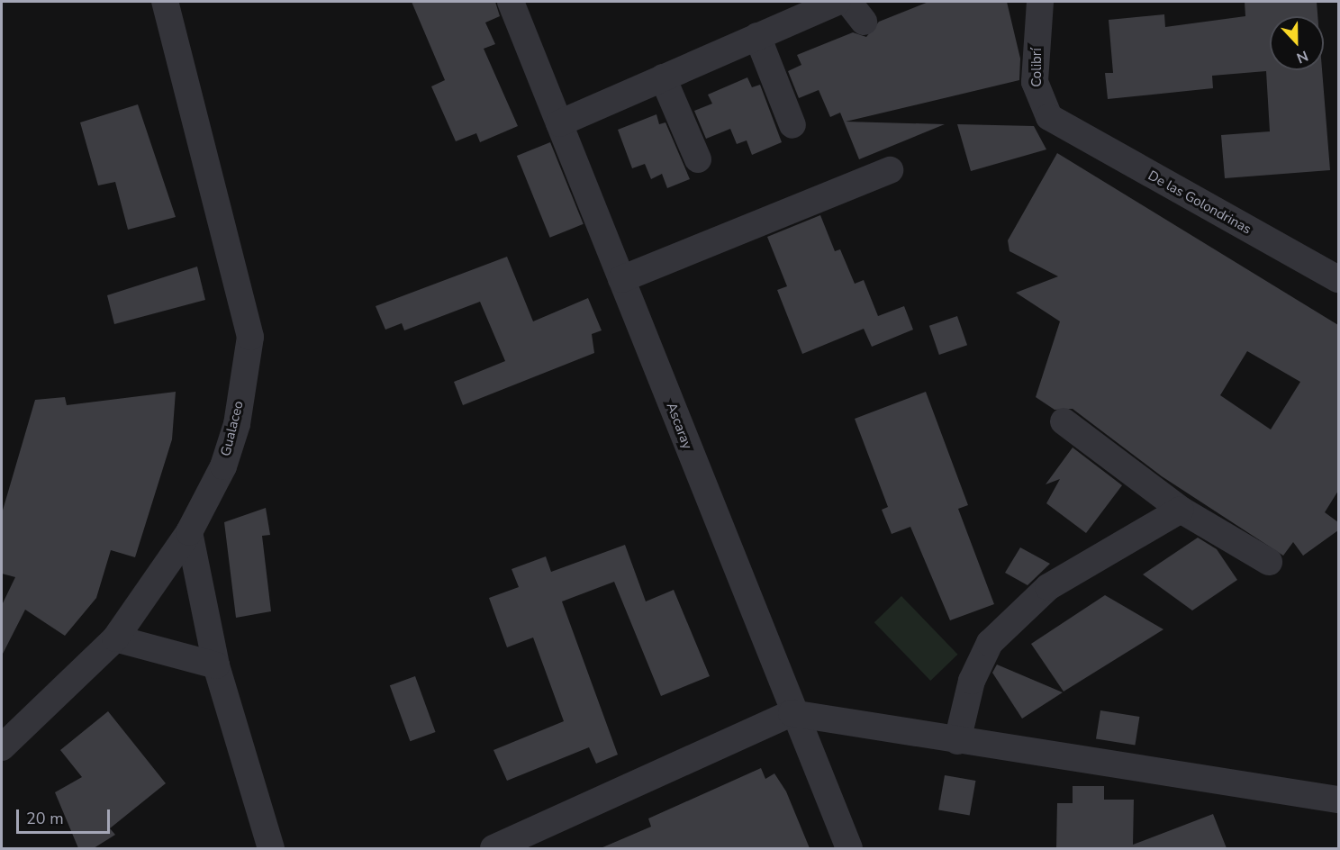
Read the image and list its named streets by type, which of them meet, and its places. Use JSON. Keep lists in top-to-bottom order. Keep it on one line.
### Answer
{"streets":{"street":["Colibrí","De las Golondrinas","Ascaray","Gualaceo"]},"crossings":[["Colibrí","De las Golondrinas"]],"scale_bar":"20 m","north":"bottom"}
